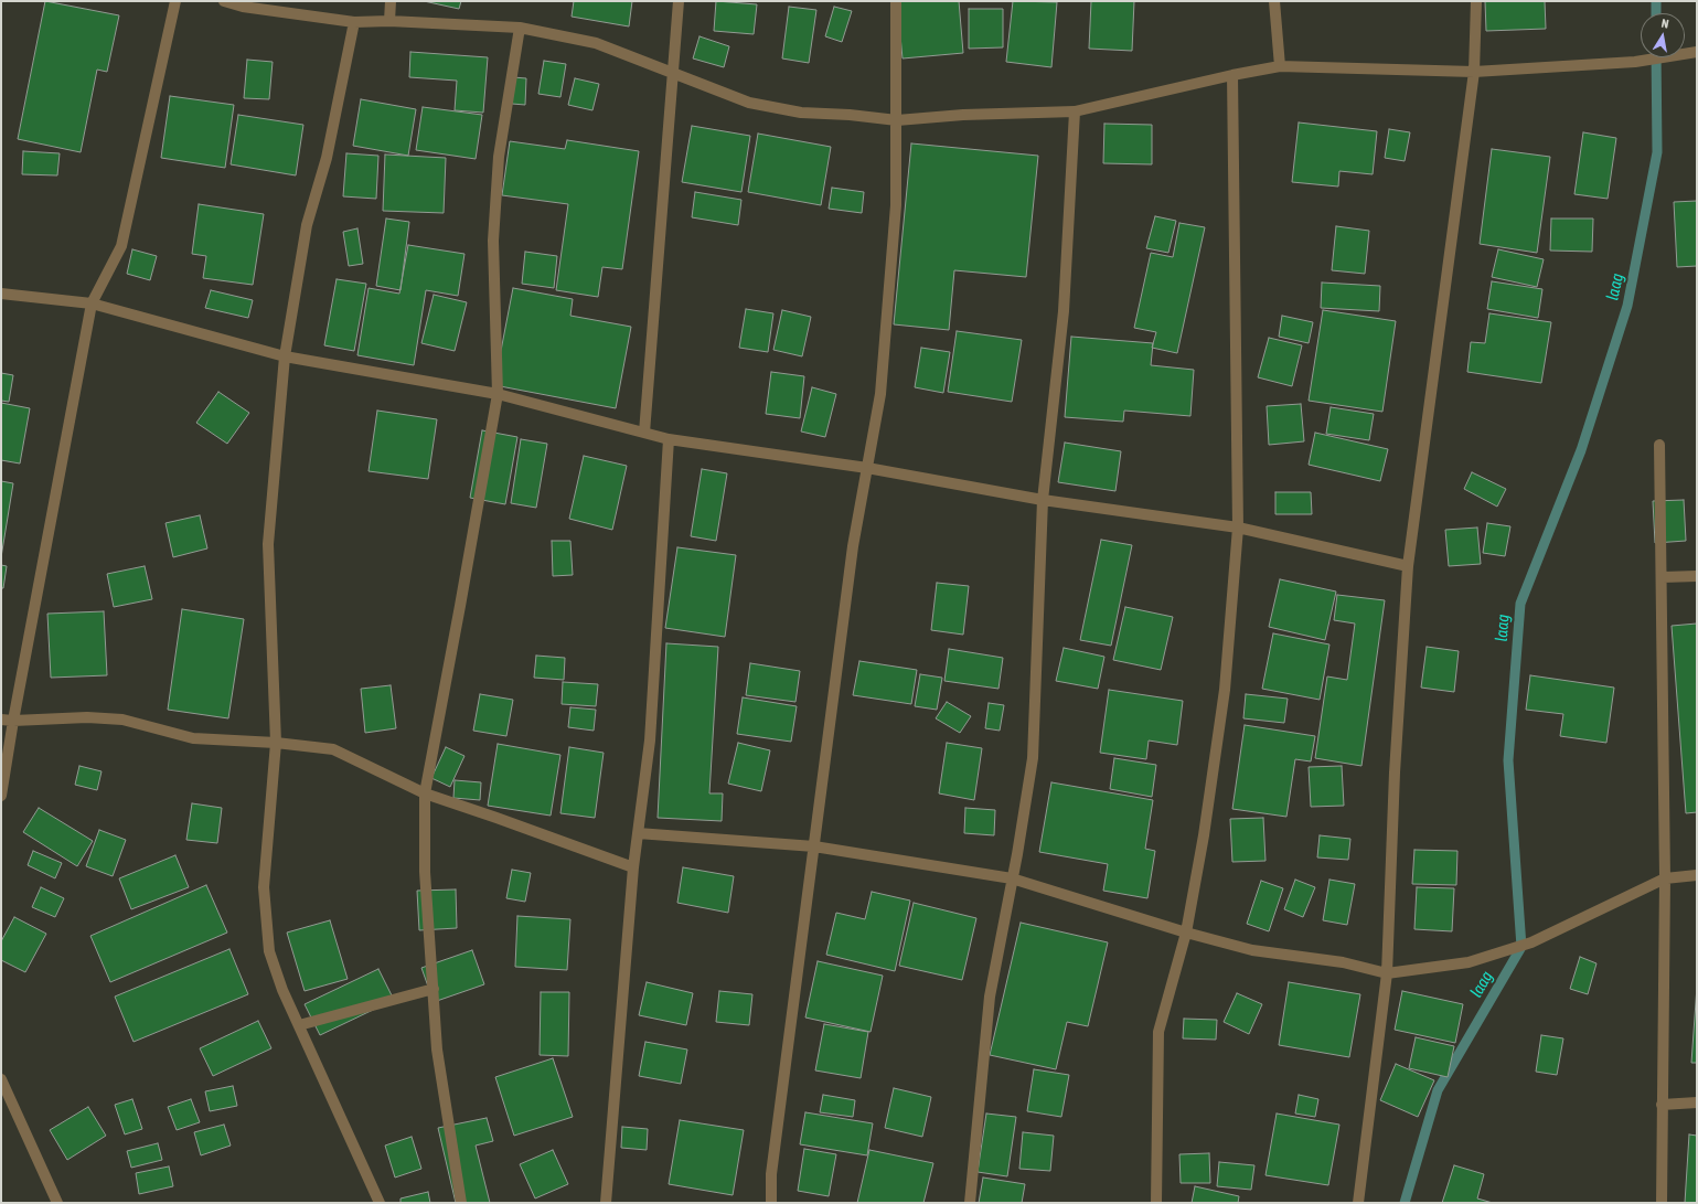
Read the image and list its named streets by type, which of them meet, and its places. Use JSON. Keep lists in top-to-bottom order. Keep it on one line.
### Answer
{"water":["laag"],"north":"top"}
